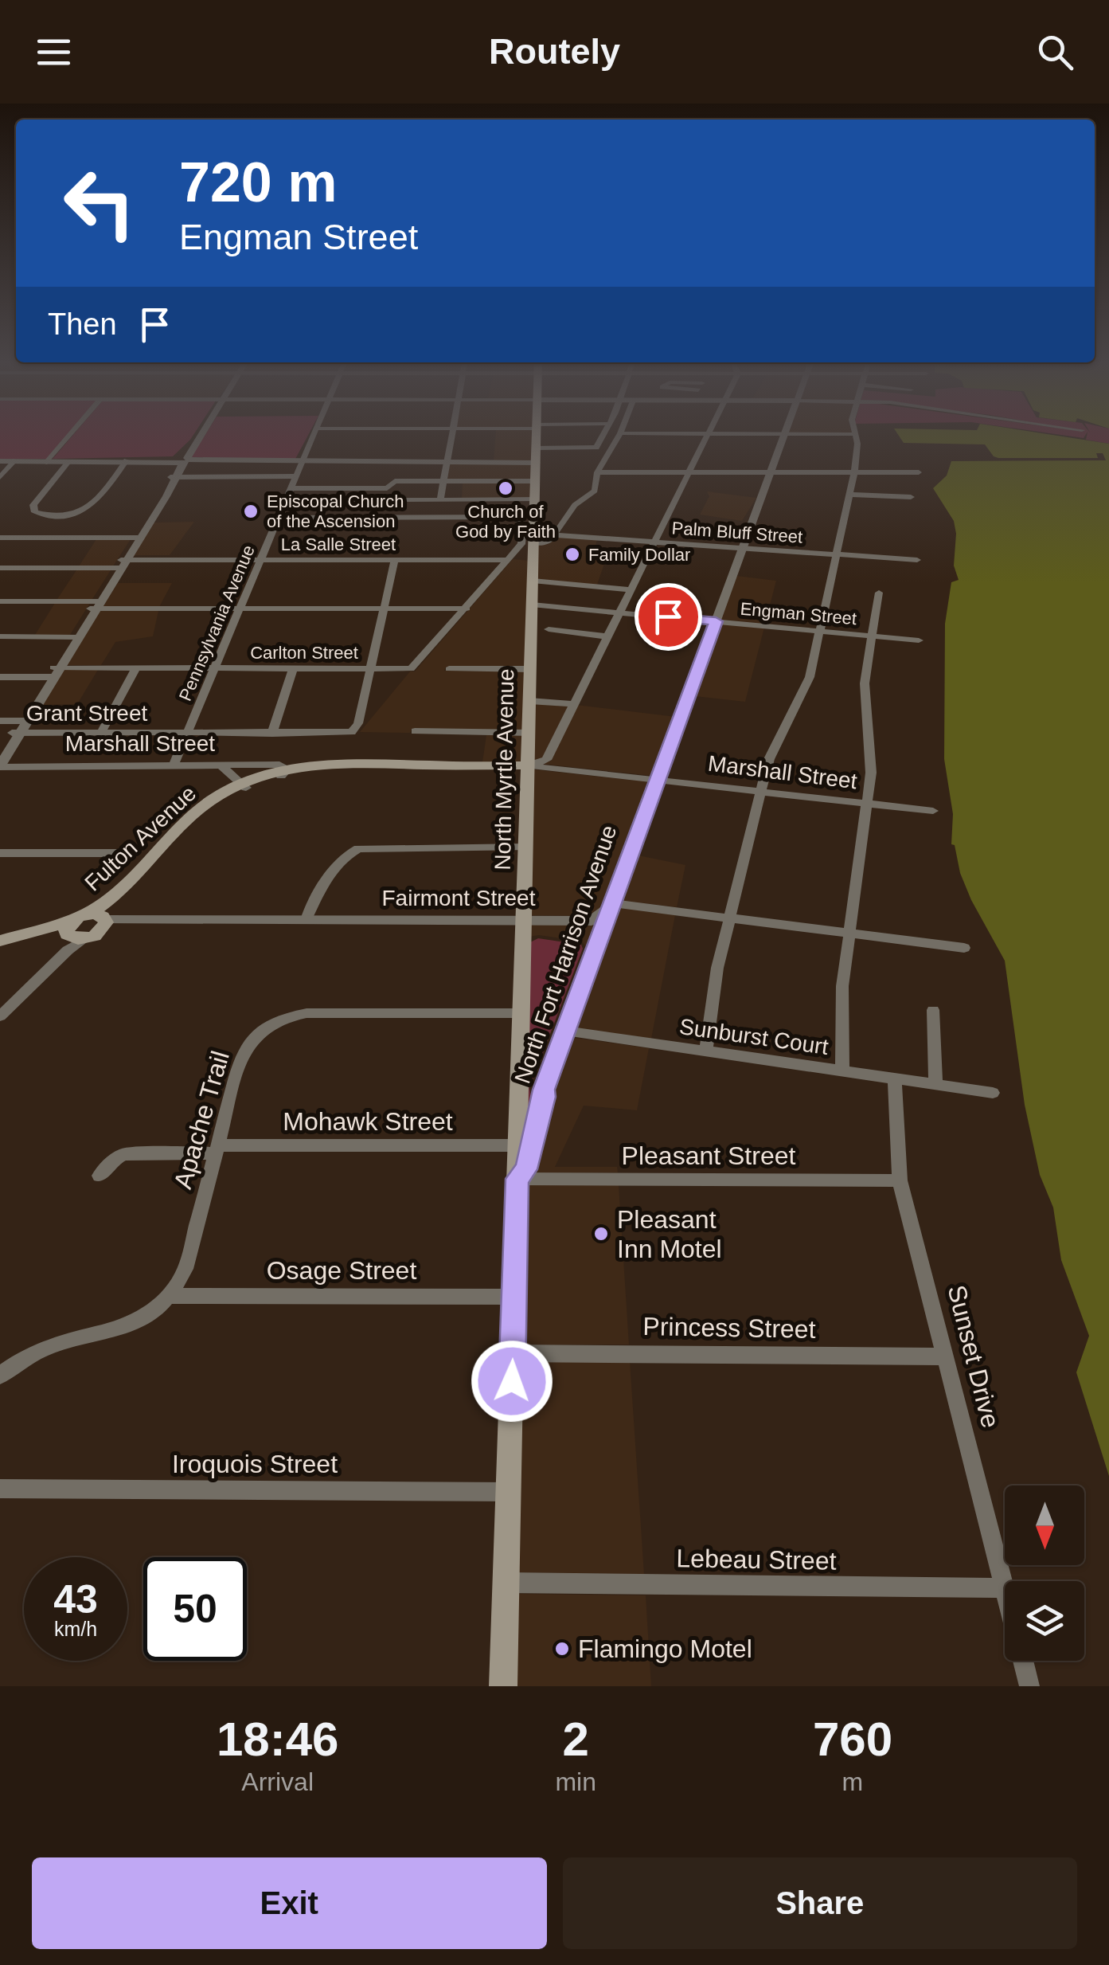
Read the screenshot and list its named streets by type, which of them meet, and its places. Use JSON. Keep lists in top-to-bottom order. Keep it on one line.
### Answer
{"streets":{"main road":["Marshall Street","North Myrtle Avenue","Fulton Avenue","North Fort Harrison Avenue"],"street":["Palm Bluff Street","La Salle Street","Engman Street","Pennsylvania Avenue","Carlton Street","Grant Street","Fairmont Street","Sunburst Court","Apache Trail","Mohawk Street","Pleasant Street","Osage Street","Princess Street","Sunset Drive","Iroquois Street","Lebeau Street"]},"crossings":[["Palm Bluff Street","North Fort Harrison Avenue"],["La Salle Street","Pennsylvania Avenue"],["Engman Street","North Myrtle Avenue"],["Engman Street","North Fort Harrison Avenue"],["Pennsylvania Avenue","Carlton Street"],["Pennsylvania Avenue","Grant Street"],["Pennsylvania Avenue","Marshall Street"],["Carlton Street","Grant Street"],["Marshall Street","North Myrtle Avenue"],["Marshall Street","Fulton Avenue"],["Marshall Street","North Fort Harrison Avenue"],["North Myrtle Avenue","Fairmont Street"],["North Myrtle Avenue","North Fort Harrison Avenue"],["North Myrtle Avenue","Apache Trail"],["North Myrtle Avenue","Mohawk Street"],["North Myrtle Avenue","Pleasant Street"],["Fulton Avenue","Fairmont Street"],["Fairmont Street","North Fort Harrison Avenue"],["North Fort Harrison Avenue","Sunburst Court"],["North Fort Harrison Avenue","Pleasant Street"],["North Fort Harrison Avenue","Osage Street"],["North Fort Harrison Avenue","Princess Street"],["North Fort Harrison Avenue","Iroquois Street"],["North Fort Harrison Avenue","Lebeau Street"],["Sunburst Court","Sunset Drive"],["Apache Trail","Mohawk Street"],["Apache Trail","Osage Street"],["Pleasant Street","Sunset Drive"],["Princess Street","Sunset Drive"],["Sunset Drive","Lebeau Street"]],"places":["Church of God by Faith","Episcopal Church of the Ascension","Family Dollar","Pleasant Inn Motel","Flamingo Motel"],"north":"bottom","page":{"header":"Routely","turn":["720 m","Engman Street"],"then":"Then","speed":"43 km/h","limit":"50","eta":["18:46","Arrival","2","min","760","m"],"buttons":["Exit","Share"]}}
